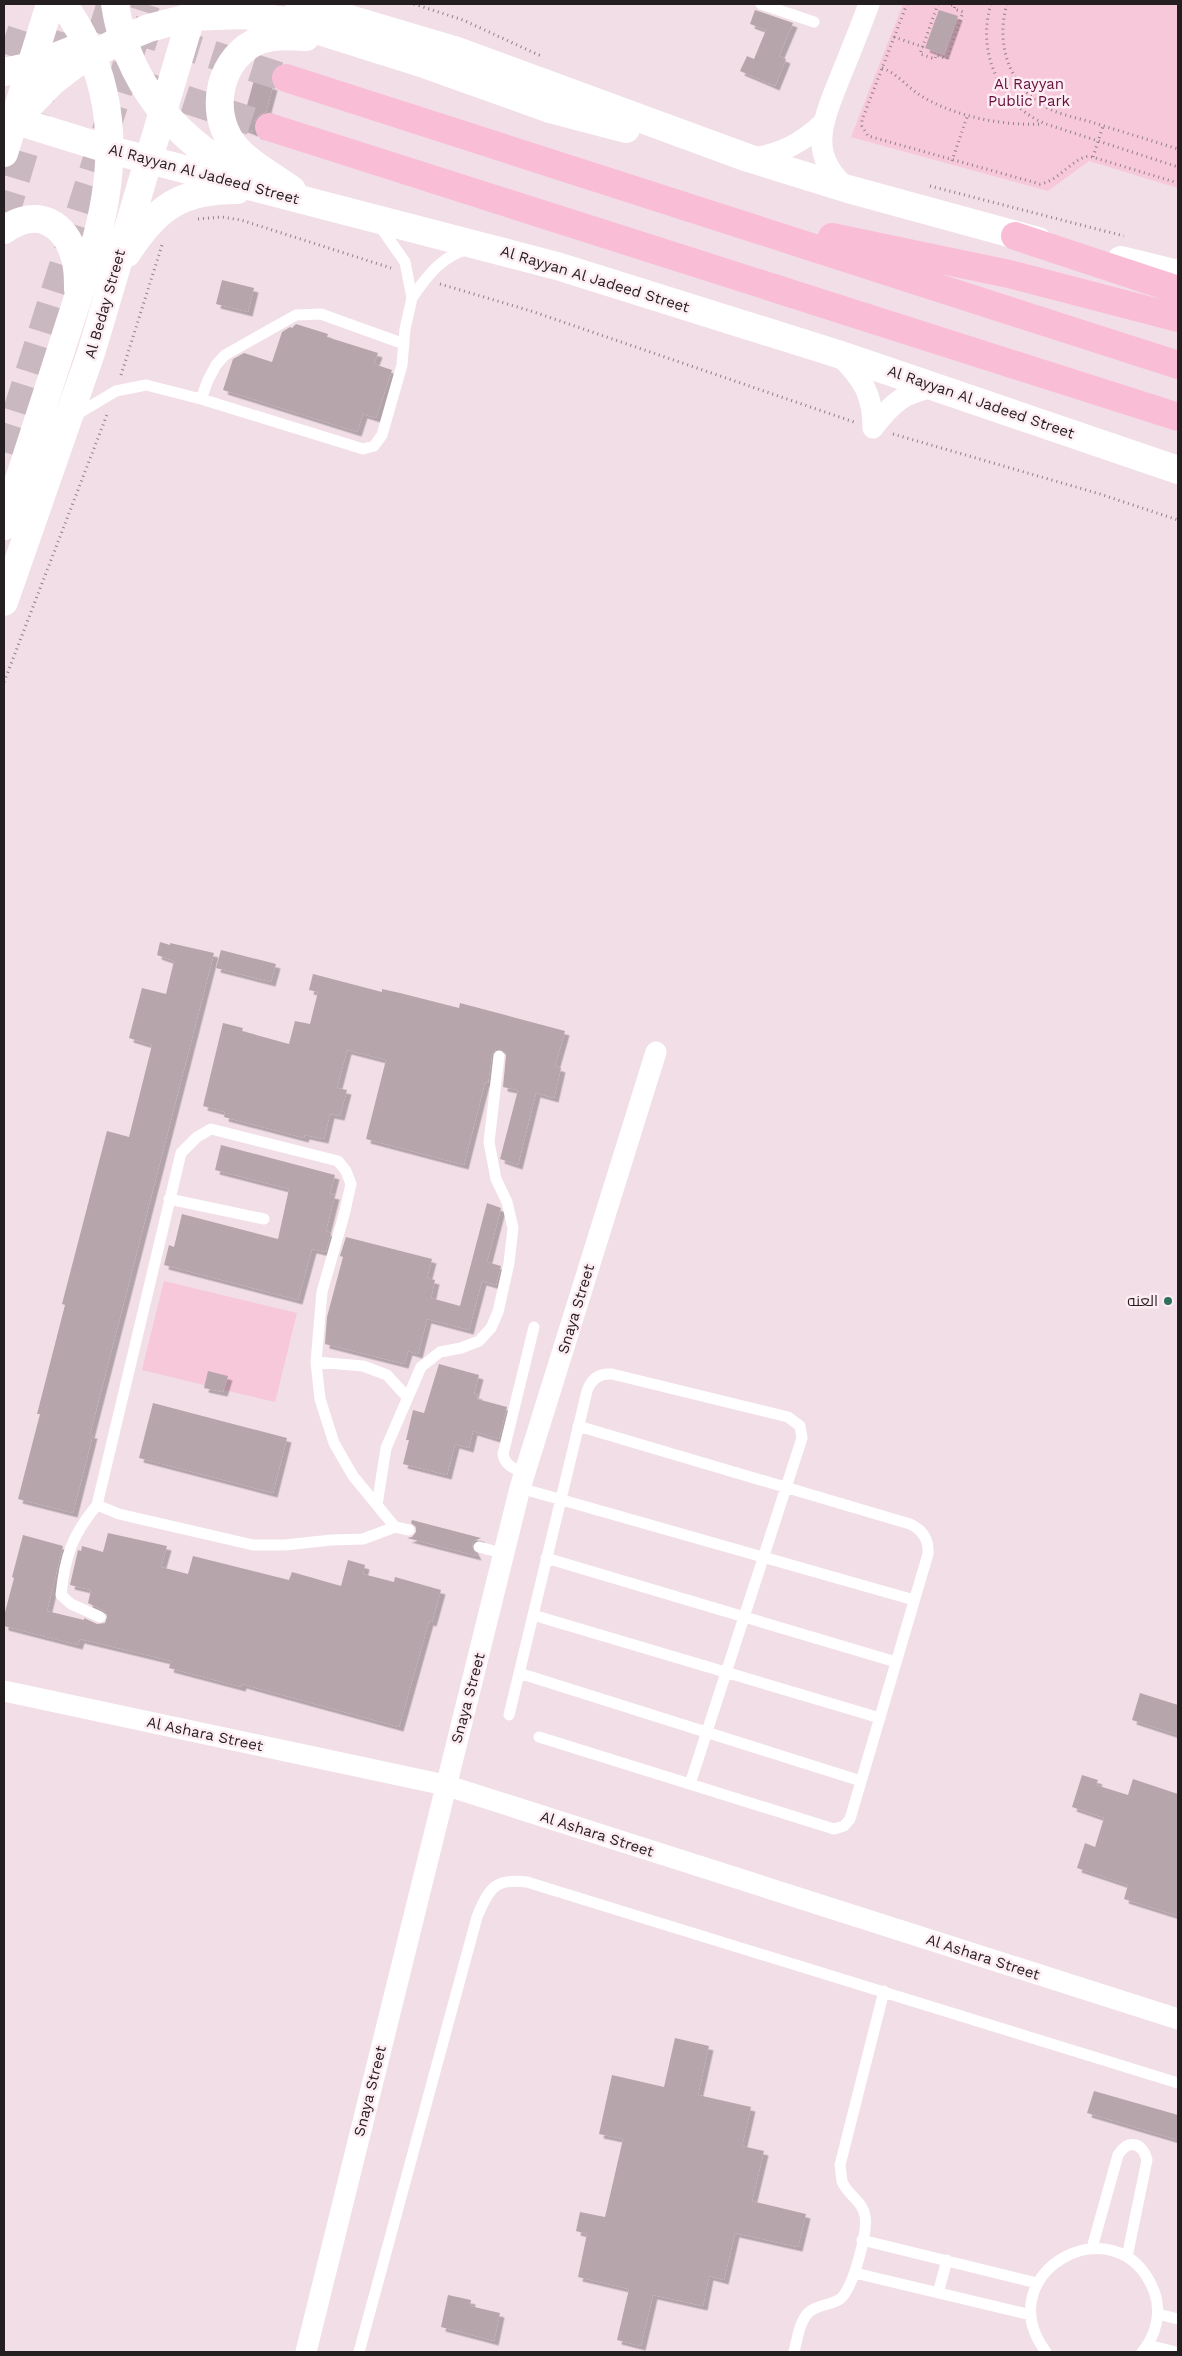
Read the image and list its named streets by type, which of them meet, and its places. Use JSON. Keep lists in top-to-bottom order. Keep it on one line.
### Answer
{"streets":{"main road":["Al Rayyan Al Jadeed Street","Al Beday Street"],"street":["Snaya Street","Al Ashara Street"]},"crossings":[["Al Rayyan Al Jadeed Street","Al Beday Street"],["Snaya Street","Al Ashara Street"]],"parks":["Al Rayyan Public Park"],"places":["العنه"]}
